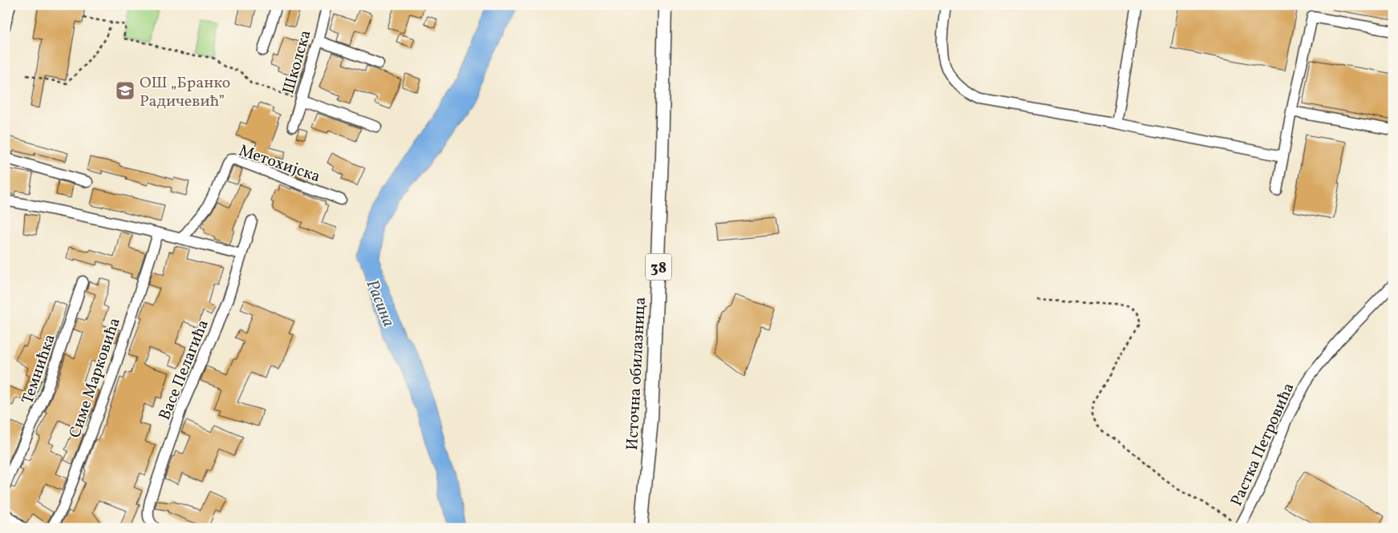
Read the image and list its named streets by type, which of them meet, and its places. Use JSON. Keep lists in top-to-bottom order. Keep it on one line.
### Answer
{"streets":{"main road":["38","Источна обилазница"],"street":["Школска","Метохијска","Темнићка","Васе Пелагића","Симе Марковића","Растка Петровића"]},"water":["Расина"],"places":{"school or university":["ОШ „Бранко Радичевић”"]}}
